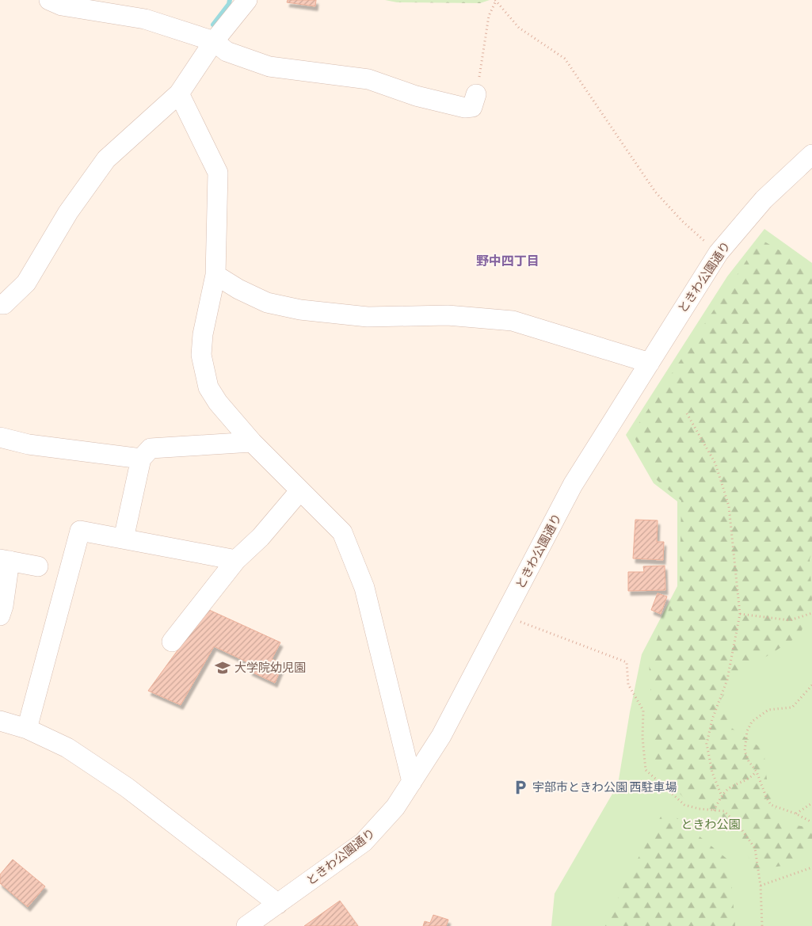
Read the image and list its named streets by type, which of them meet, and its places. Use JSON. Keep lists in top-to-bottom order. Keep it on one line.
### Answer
{"streets":{"street":["ときわ公園通り"]},"districts":["野中四丁目"],"parks":["ときわ公園"],"places":{"school or university":["大学院幼児園"],"parking":["宇部市ときわ公園 西駐車場"]}}
